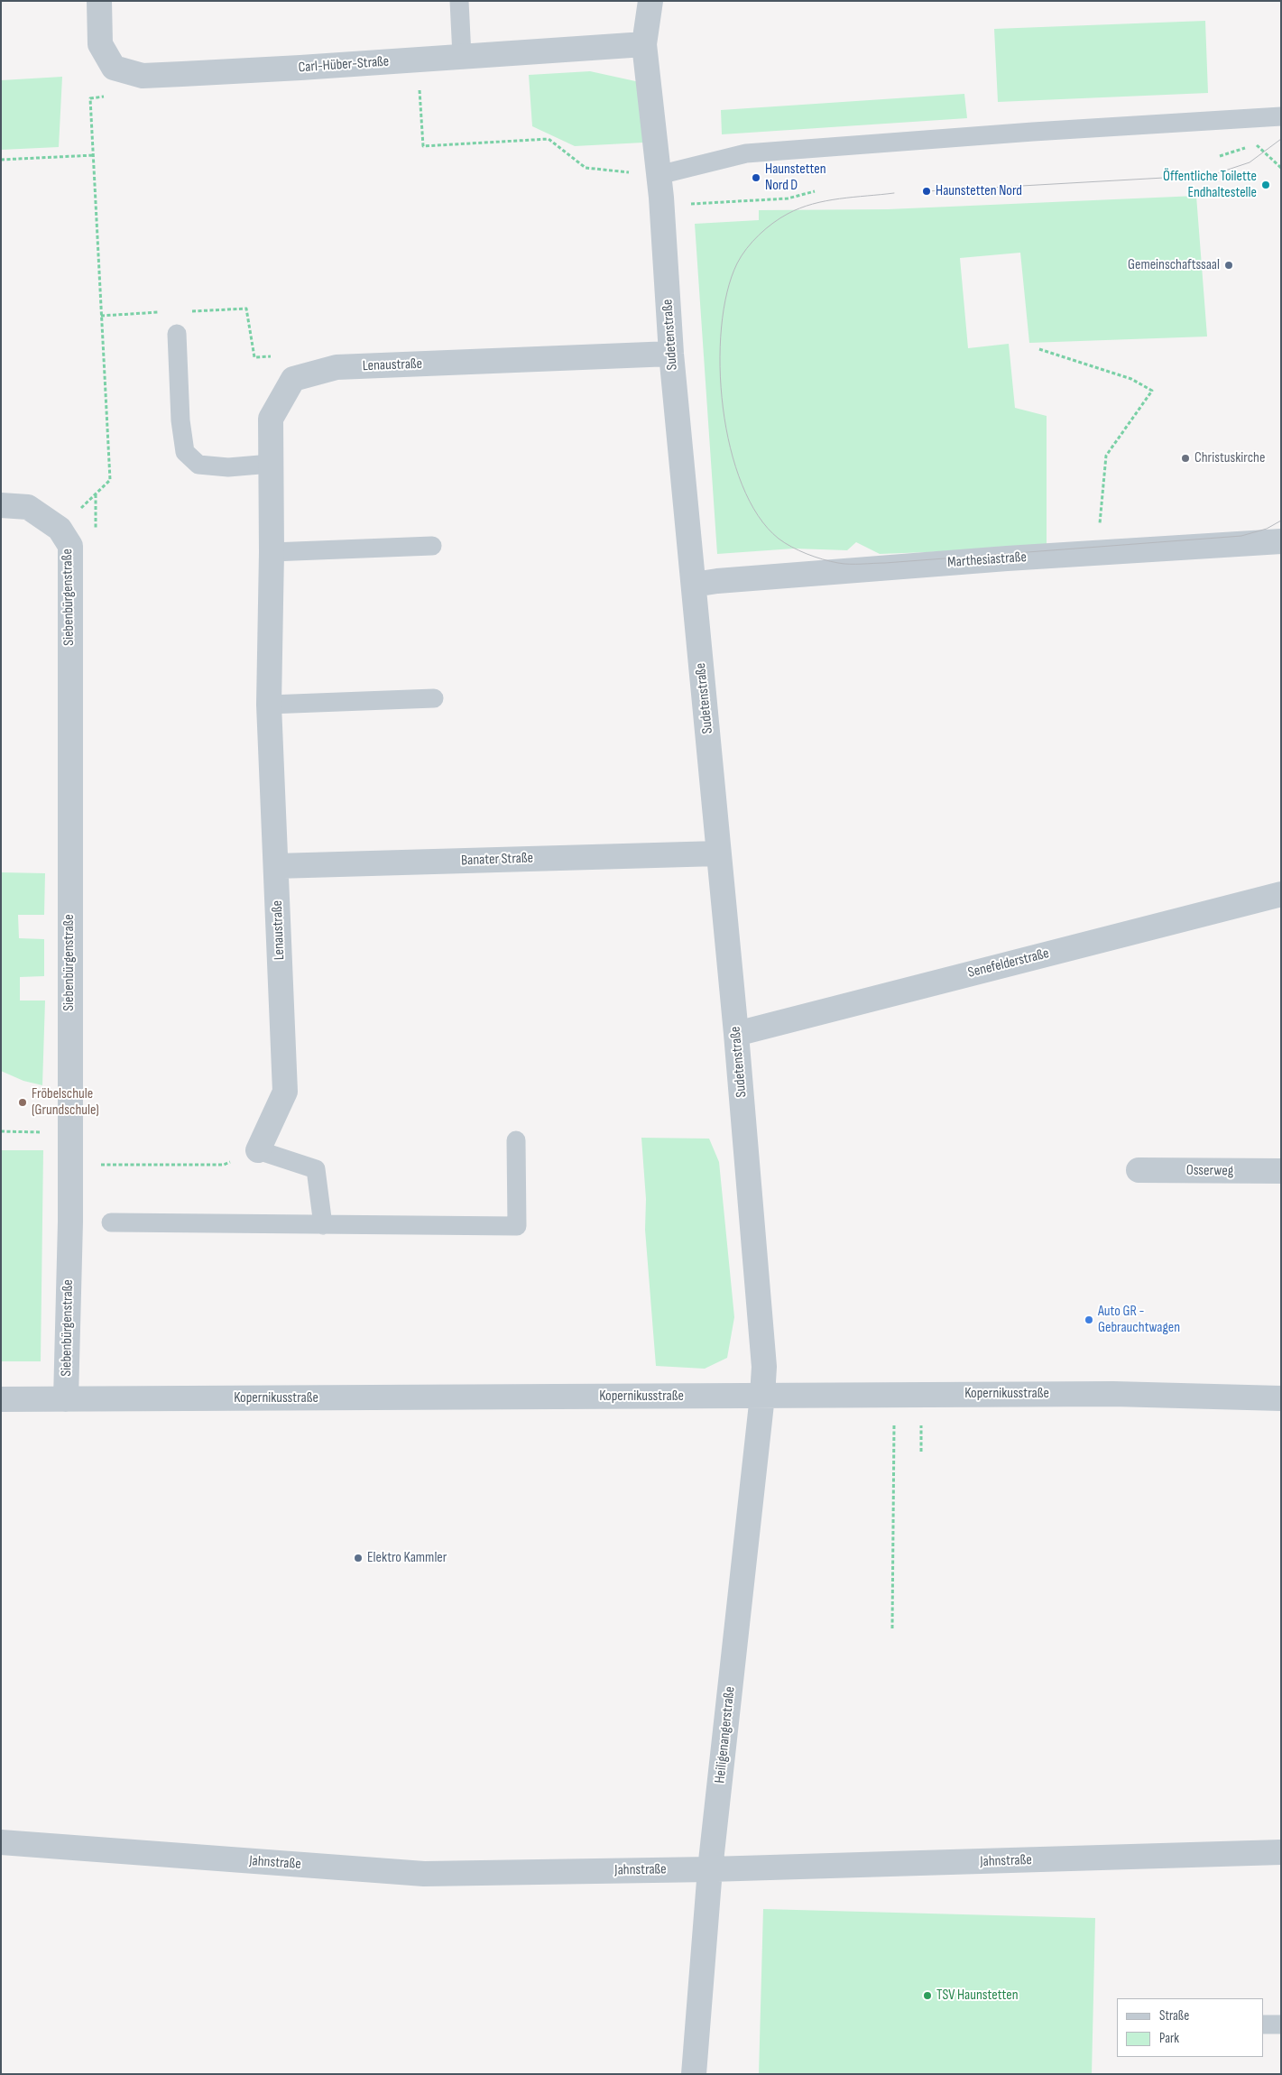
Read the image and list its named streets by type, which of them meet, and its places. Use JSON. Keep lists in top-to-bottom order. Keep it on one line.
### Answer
{"streets":{"street":["Carl-Hüber-Straße","Sudetenstraße","Lenaustraße","Marthesiastraße","Siebenbürgenstraße","Banater Straße","Senefelderstraße","Osserweg","Kopernikusstraße","Heiligenangerstraße","Jahnstraße"]},"crossings":[["Carl-Hüber-Straße","Sudetenstraße"],["Sudetenstraße","Lenaustraße"],["Sudetenstraße","Marthesiastraße"],["Sudetenstraße","Banater Straße"],["Sudetenstraße","Senefelderstraße"],["Sudetenstraße","Kopernikusstraße"],["Sudetenstraße","Heiligenangerstraße"],["Lenaustraße","Banater Straße"],["Siebenbürgenstraße","Kopernikusstraße"],["Kopernikusstraße","Heiligenangerstraße"],["Heiligenangerstraße","Jahnstraße"]],"places":["Haunstetten Nord D","Öffentliche Toilette Endhaltestelle","Haunstetten Nord","Gemeinschaftssaal","Christuskirche","Fröbelschule (Grundschule)","Auto GR - Gebrauchtwagen","Elektro Kammler","TSV Haunstetten"],"legend":["Straße","Park"]}
